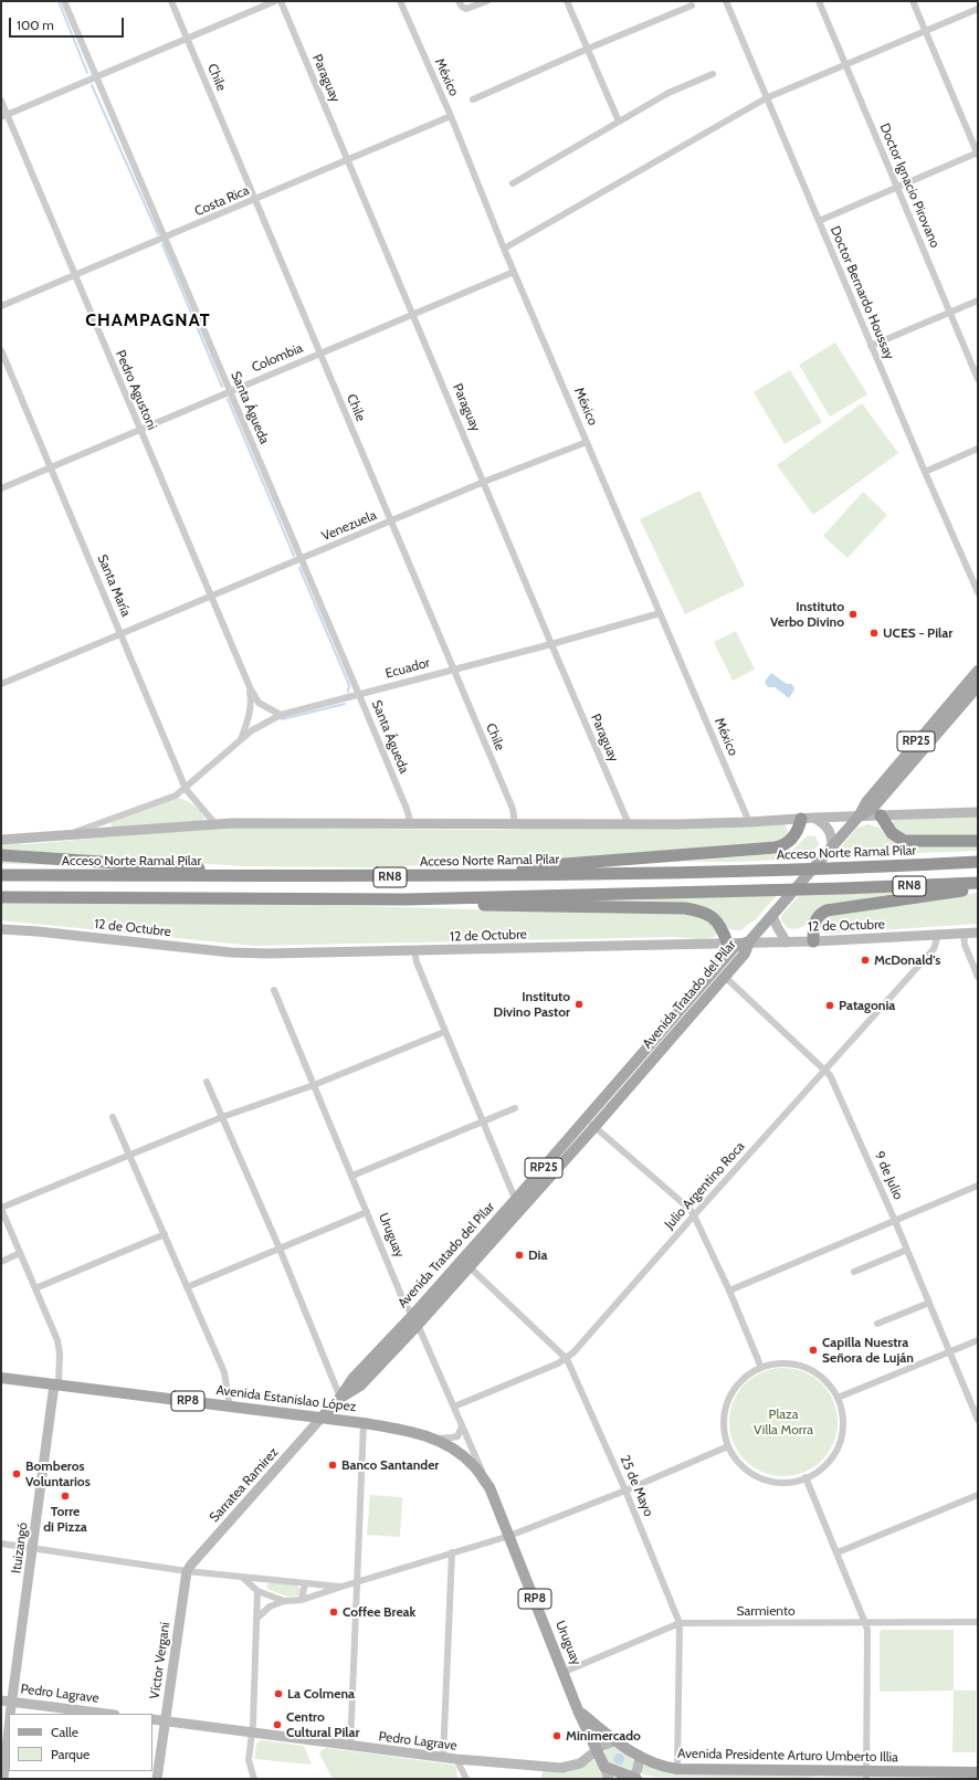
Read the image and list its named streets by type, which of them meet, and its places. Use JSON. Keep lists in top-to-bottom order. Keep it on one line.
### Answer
{"streets":{"highway":["Acceso Norte Ramal Pilar","RN8"],"main road":["RP25","Avenida Tratado del Pilar","Uruguay","Avenida Estanislao López","RP8","Avenida Presidente Arturo Umberto Illia"],"street":["Chile","México","Paraguay","Doctor Ignacio Pirovano","Costa Rica","Doctor Bernardo Houssay","Colombia","Pedro Agustoni","Santa Águeda","Venezuela","Santa María","Ecuador","12 de Octubre","9 de Julio","Julio Argentino Roca","Sarratea Ramirez","25 de Mayo","Ituizangó","Sarmiento","Víctor Vergani","Pedro Lagrave"]},"crossings":[["Chile","Costa Rica"],["Chile","Colombia"],["Chile","Venezuela"],["Chile","Ecuador"],["México","Costa Rica"],["México","Colombia"],["México","Venezuela"],["México","Ecuador"],["Paraguay","Costa Rica"],["Paraguay","Colombia"],["Paraguay","Venezuela"],["Paraguay","Ecuador"],["Costa Rica","Pedro Agustoni"],["Costa Rica","Santa Águeda"],["Colombia","Pedro Agustoni"],["Colombia","Santa Águeda"],["Colombia","Santa María"],["Pedro Agustoni","Venezuela"],["Pedro Agustoni","Ecuador"],["Santa Águeda","Venezuela"],["Santa Águeda","Ecuador"],["Venezuela","Santa María"],["Santa María","Ecuador"],["RP25","12 de Octubre"],["RP25","Avenida Tratado del Pilar"],["12 de Octubre","Avenida Tratado del Pilar"],["12 de Octubre","Julio Argentino Roca"],["Avenida Tratado del Pilar","9 de Julio"],["Avenida Tratado del Pilar","Uruguay"],["Avenida Tratado del Pilar","Avenida Estanislao López"],["Avenida Tratado del Pilar","Sarratea Ramirez"],["Avenida Tratado del Pilar","25 de Mayo"],["9 de Julio","Julio Argentino Roca"],["Julio Argentino Roca","Uruguay"],["Julio Argentino Roca","25 de Mayo"],["Uruguay","Avenida Estanislao López"],["Uruguay","RP8"],["Uruguay","Sarmiento"],["Uruguay","Avenida Presidente Arturo Umberto Illia"],["Avenida Estanislao López","Sarratea Ramirez"],["Avenida Estanislao López","Ituizangó"],["RP8","Pedro Lagrave"],["RP8","Avenida Presidente Arturo Umberto Illia"],["Sarratea Ramirez","Víctor Vergani"],["25 de Mayo","Sarmiento"],["25 de Mayo","Avenida Presidente Arturo Umberto Illia"],["Ituizangó","Pedro Lagrave"],["Víctor Vergani","Pedro Lagrave"],["Pedro Lagrave","Avenida Presidente Arturo Umberto Illia"]],"districts":["CHAMPAGNAT"],"parks":["Plaza Villa Morra"],"places":["Instituto Verbo Divino","UCES - Pilar","McDonald's","Instituto Divino Pastor","Patagonia","Dia","Capilla Nuestra Señora de Luján","Banco Santander","Bomberos Voluntarios","Torre di Pizza","Coffee Break","La Colmena","Centro Cultural Pilar","Minimercado"],"legend":["Calle","Parque"],"scale_bar":"100 m"}
